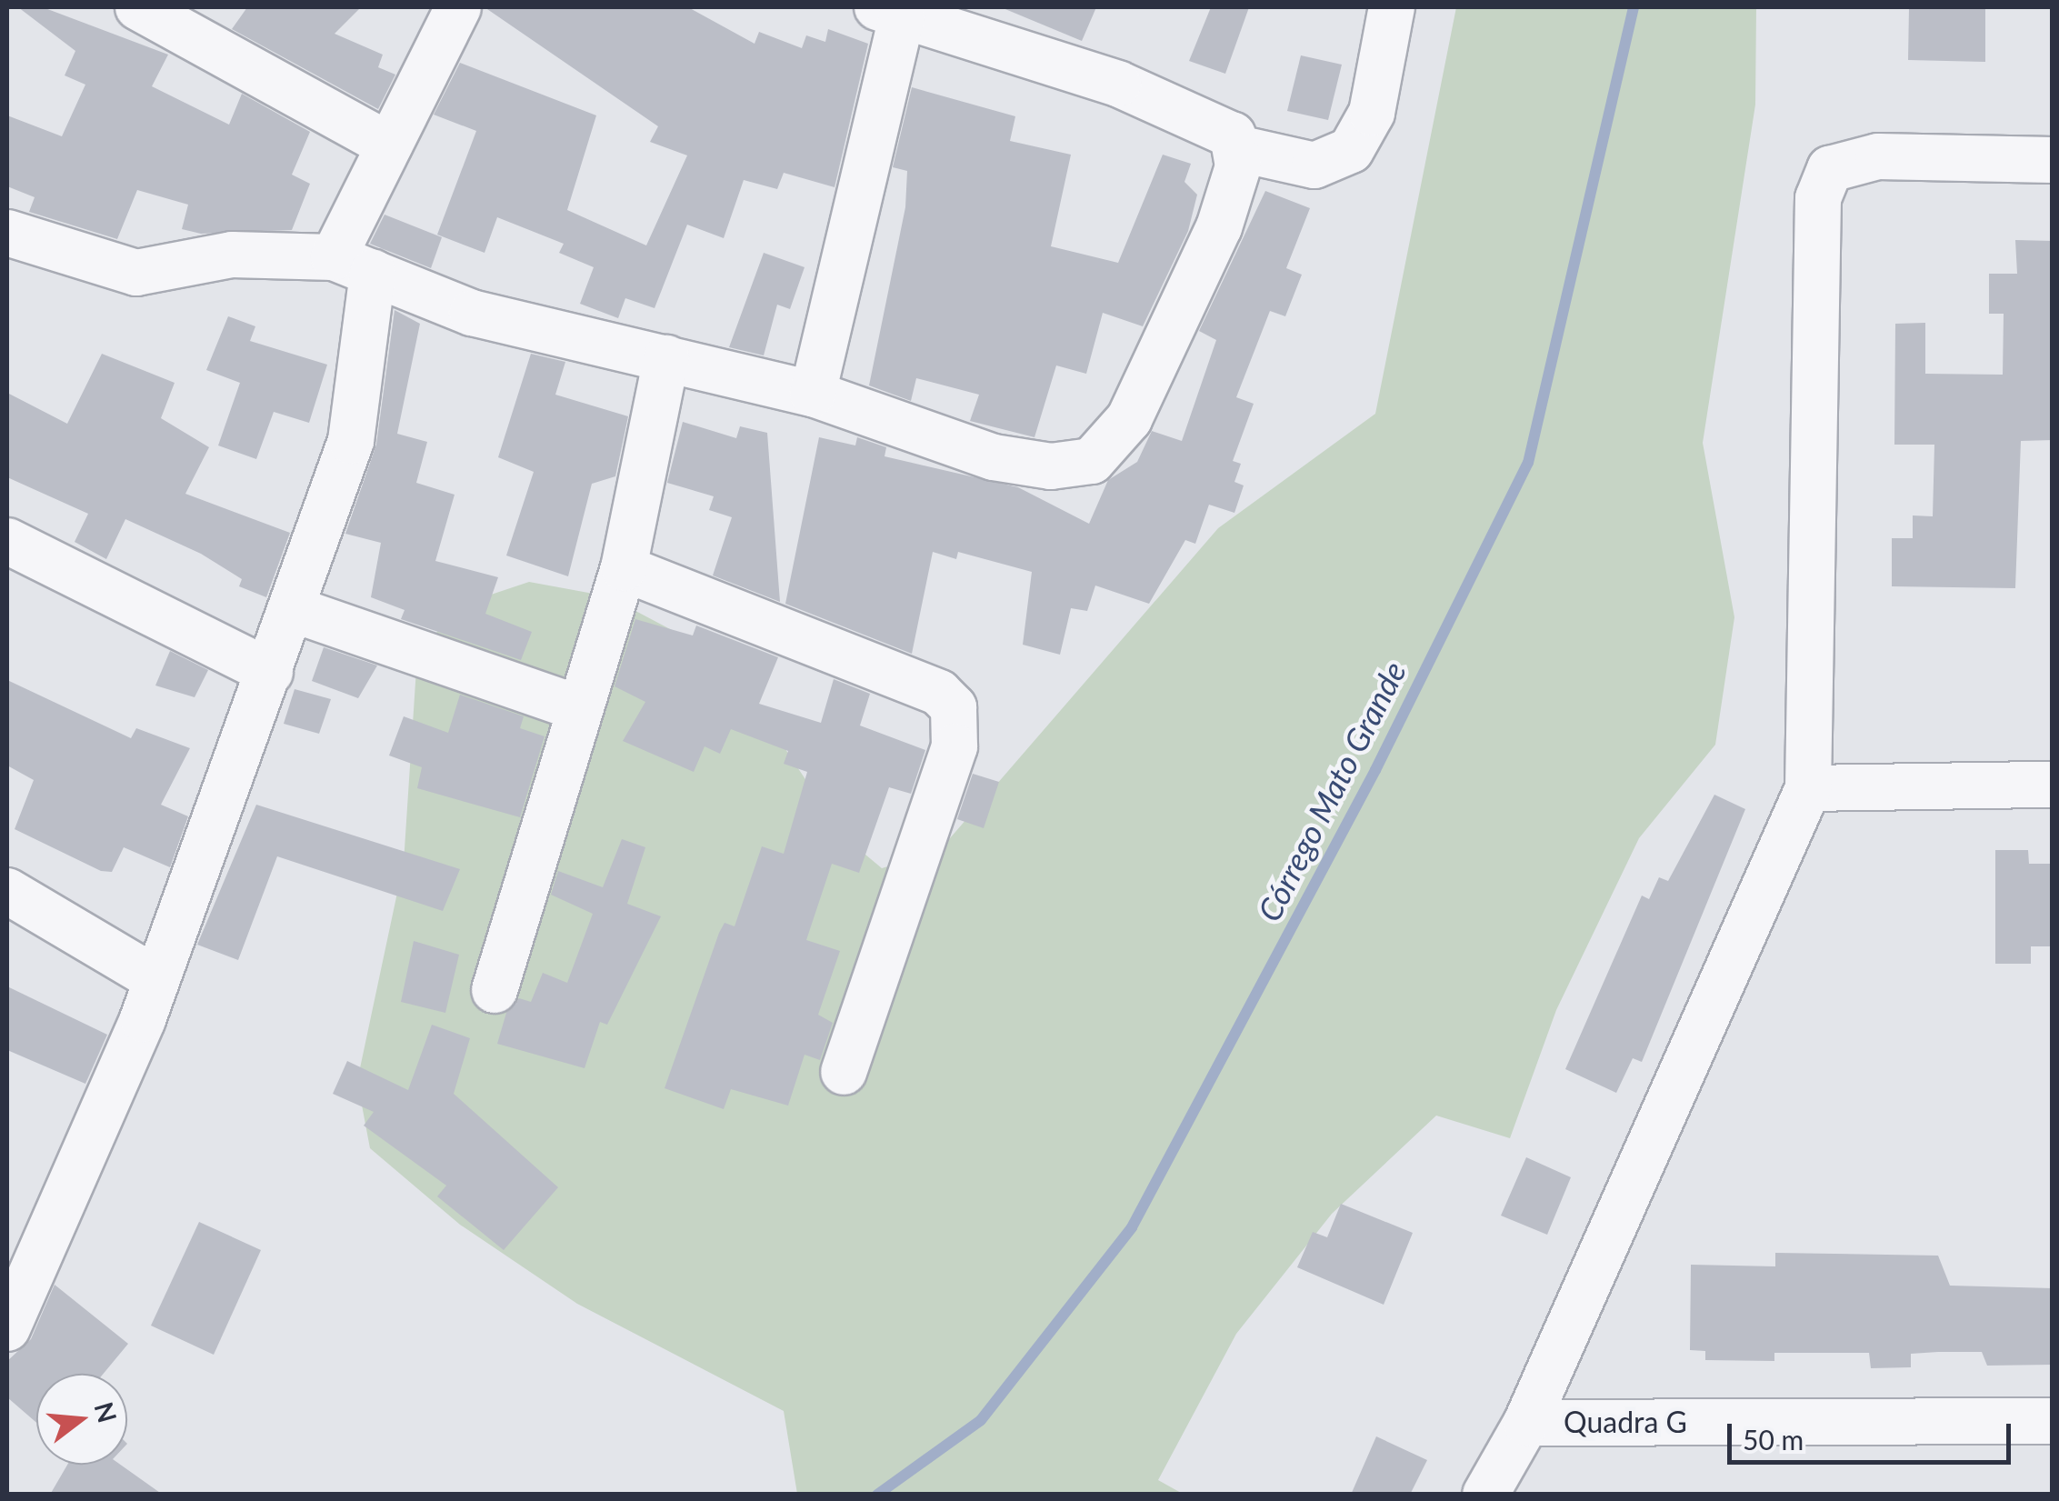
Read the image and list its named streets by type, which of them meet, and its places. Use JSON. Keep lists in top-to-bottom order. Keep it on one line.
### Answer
{"streets":{"street":["Quadra G"]},"water":["Córrego Mato Grande"],"scale_bar":"50 m","north":"right"}
